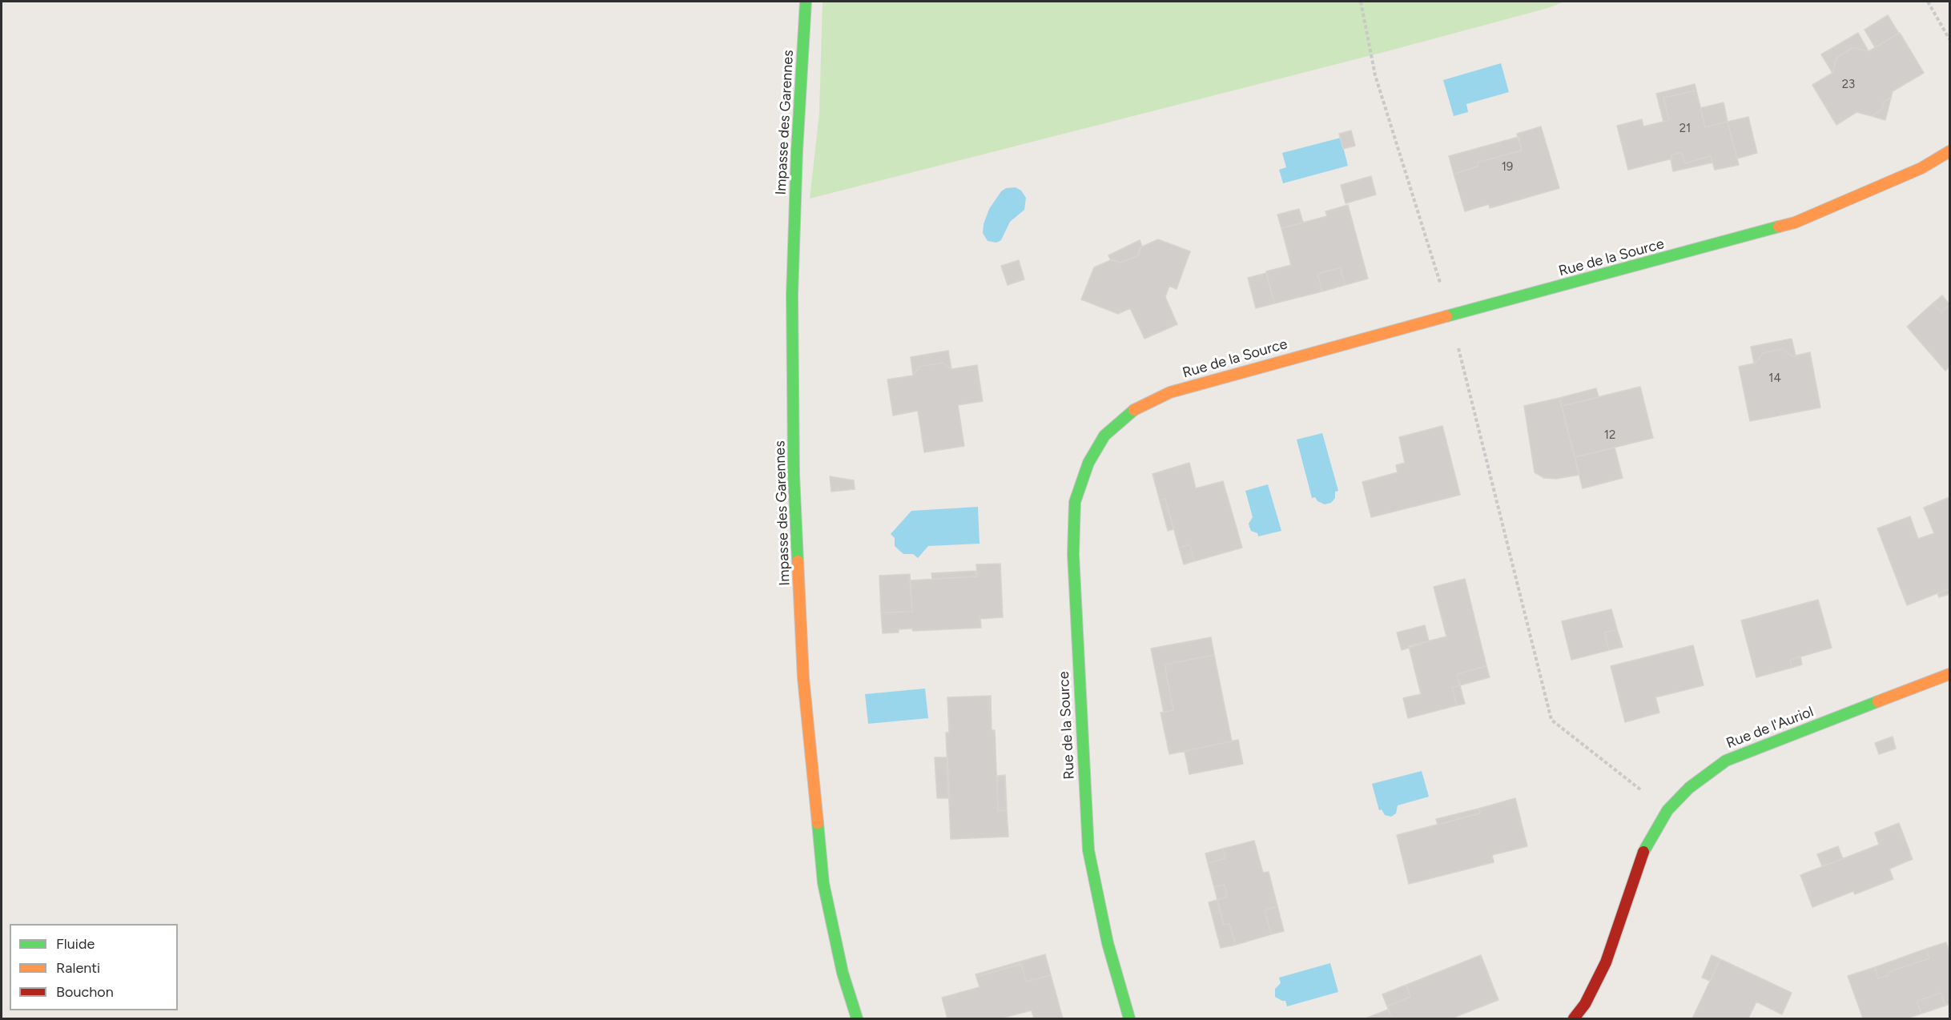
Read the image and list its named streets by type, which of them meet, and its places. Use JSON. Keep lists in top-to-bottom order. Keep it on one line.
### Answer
{"streets":{"street":["Impasse des Garennes","Rue de la Source","Rue de l'Auriol"]},"house_numbers":["23","21","19","14","12"],"legend":["Fluide","Ralenti","Bouchon"]}
